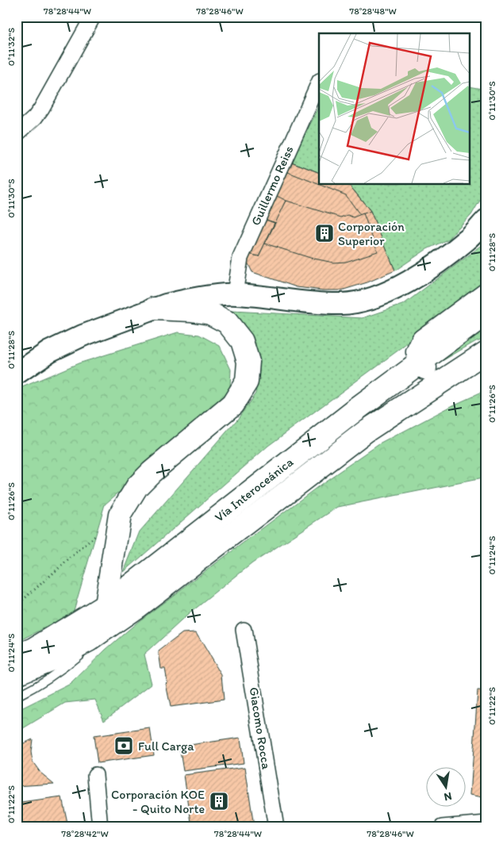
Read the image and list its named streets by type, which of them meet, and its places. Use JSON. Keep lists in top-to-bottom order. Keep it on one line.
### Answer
{"streets":{"main road":["Vía Interoceánica"],"street":["Guillermo Reiss","Giacomo Rocca"]},"places":{"building":["Corporación Superior","Corporación KOE - Quito Norte"],"bank":["Full Carga"]},"north":"bottom","coordinates":["78°28'44\"W","78°28'46\"W","78°28'48\"W","0°11'32\"S","0°11'30\"S","0°11'28\"S","0°11'26\"S","0°11'24\"S","0°11'22\"S","78°28'42\"W"]}
